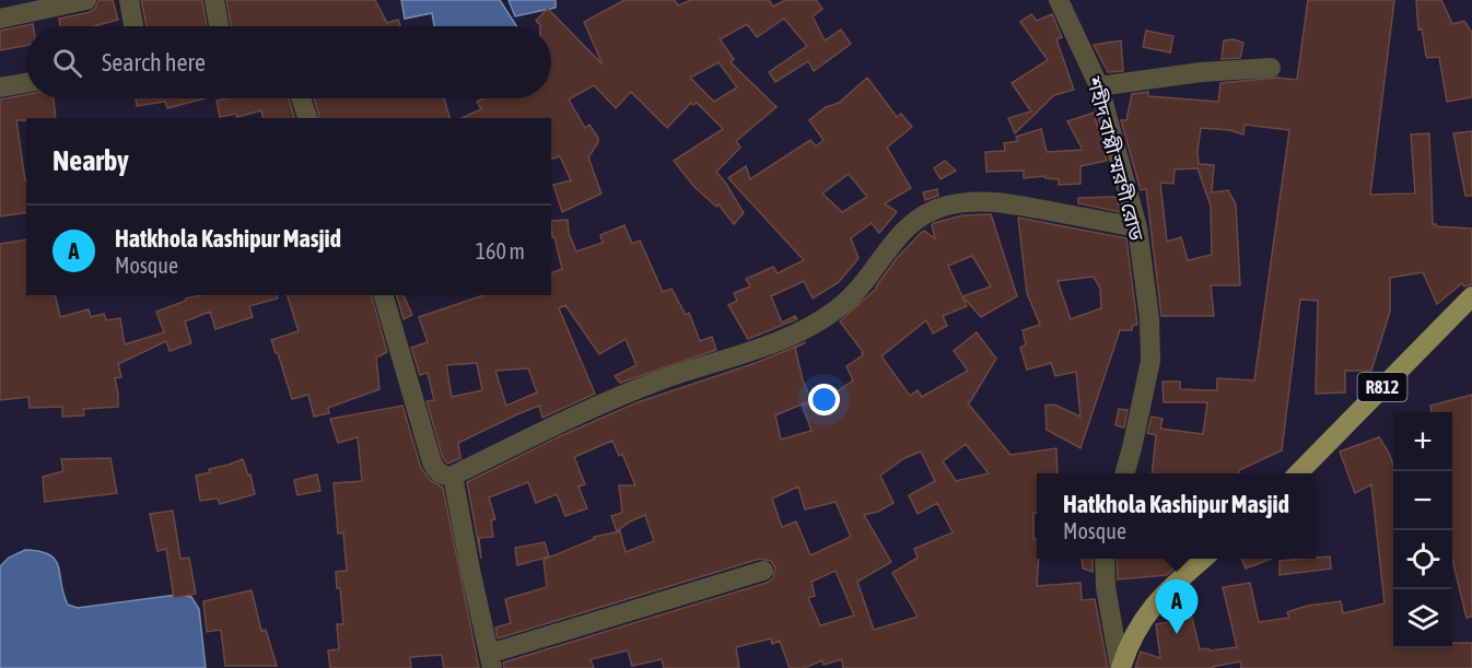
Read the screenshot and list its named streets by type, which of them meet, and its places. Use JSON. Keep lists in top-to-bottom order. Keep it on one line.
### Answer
{"streets":{"main road":["R812"],"street":["শহীদ বাপ্পী স্মরণী রোড"]},"page":{"search":"Search here","heading":"Nearby","list":[{"mark":"A","name":"Hatkhola Kashipur Masjid","note":"Mosque","value":"160 m"}],"map_buttons":["+","−"],"popup":["Hatkhola Kashipur Masjid","Mosque"],"pins":"A"}}
